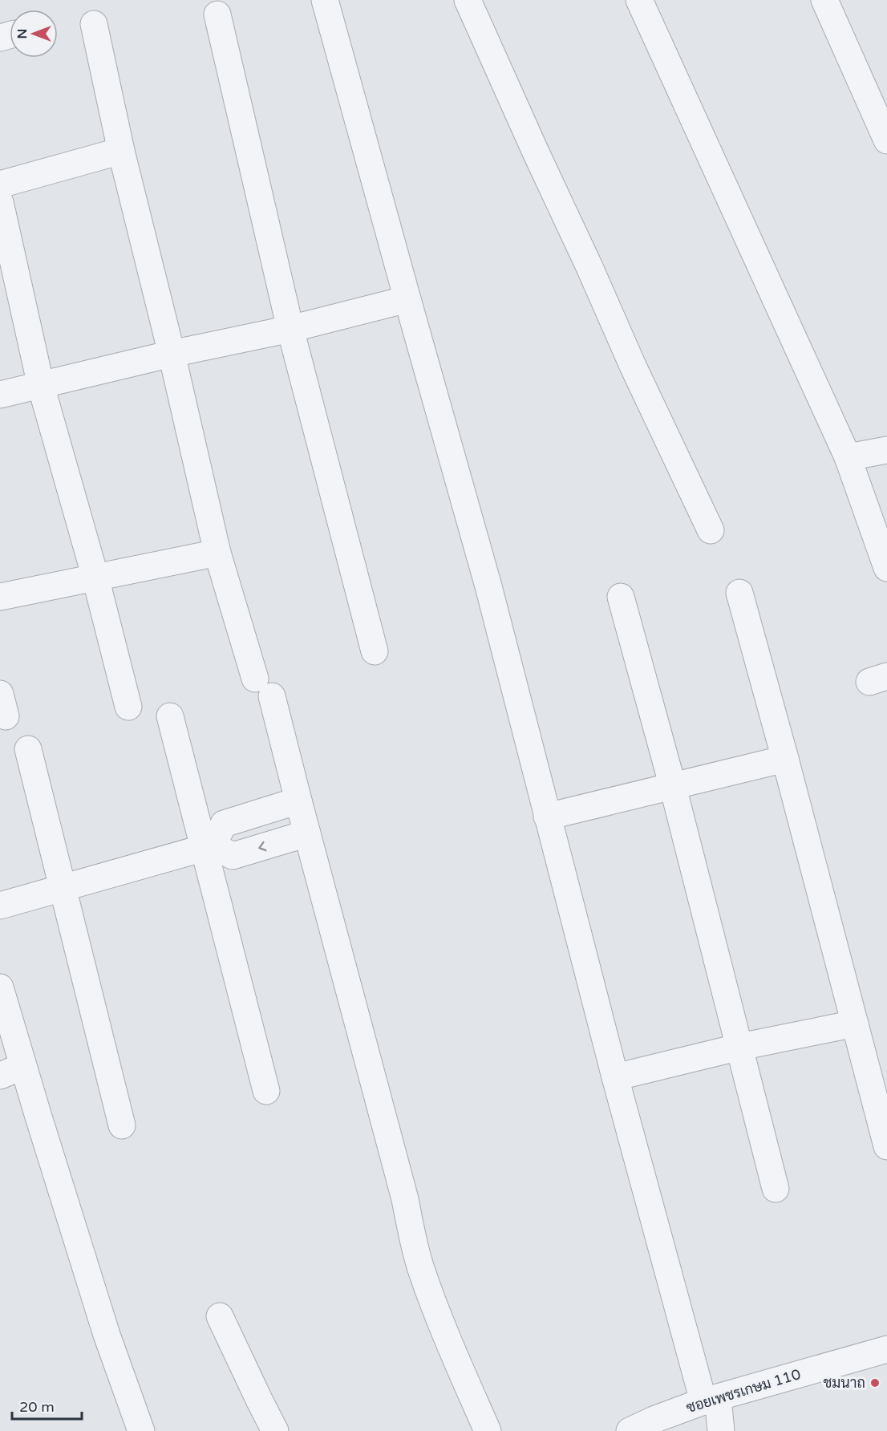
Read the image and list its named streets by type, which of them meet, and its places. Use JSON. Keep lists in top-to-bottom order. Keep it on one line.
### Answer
{"streets":{"street":["ซอยเพชรเกษม 110"]},"places":["ชมนาถ"],"scale_bar":"20 m","north":"left"}
